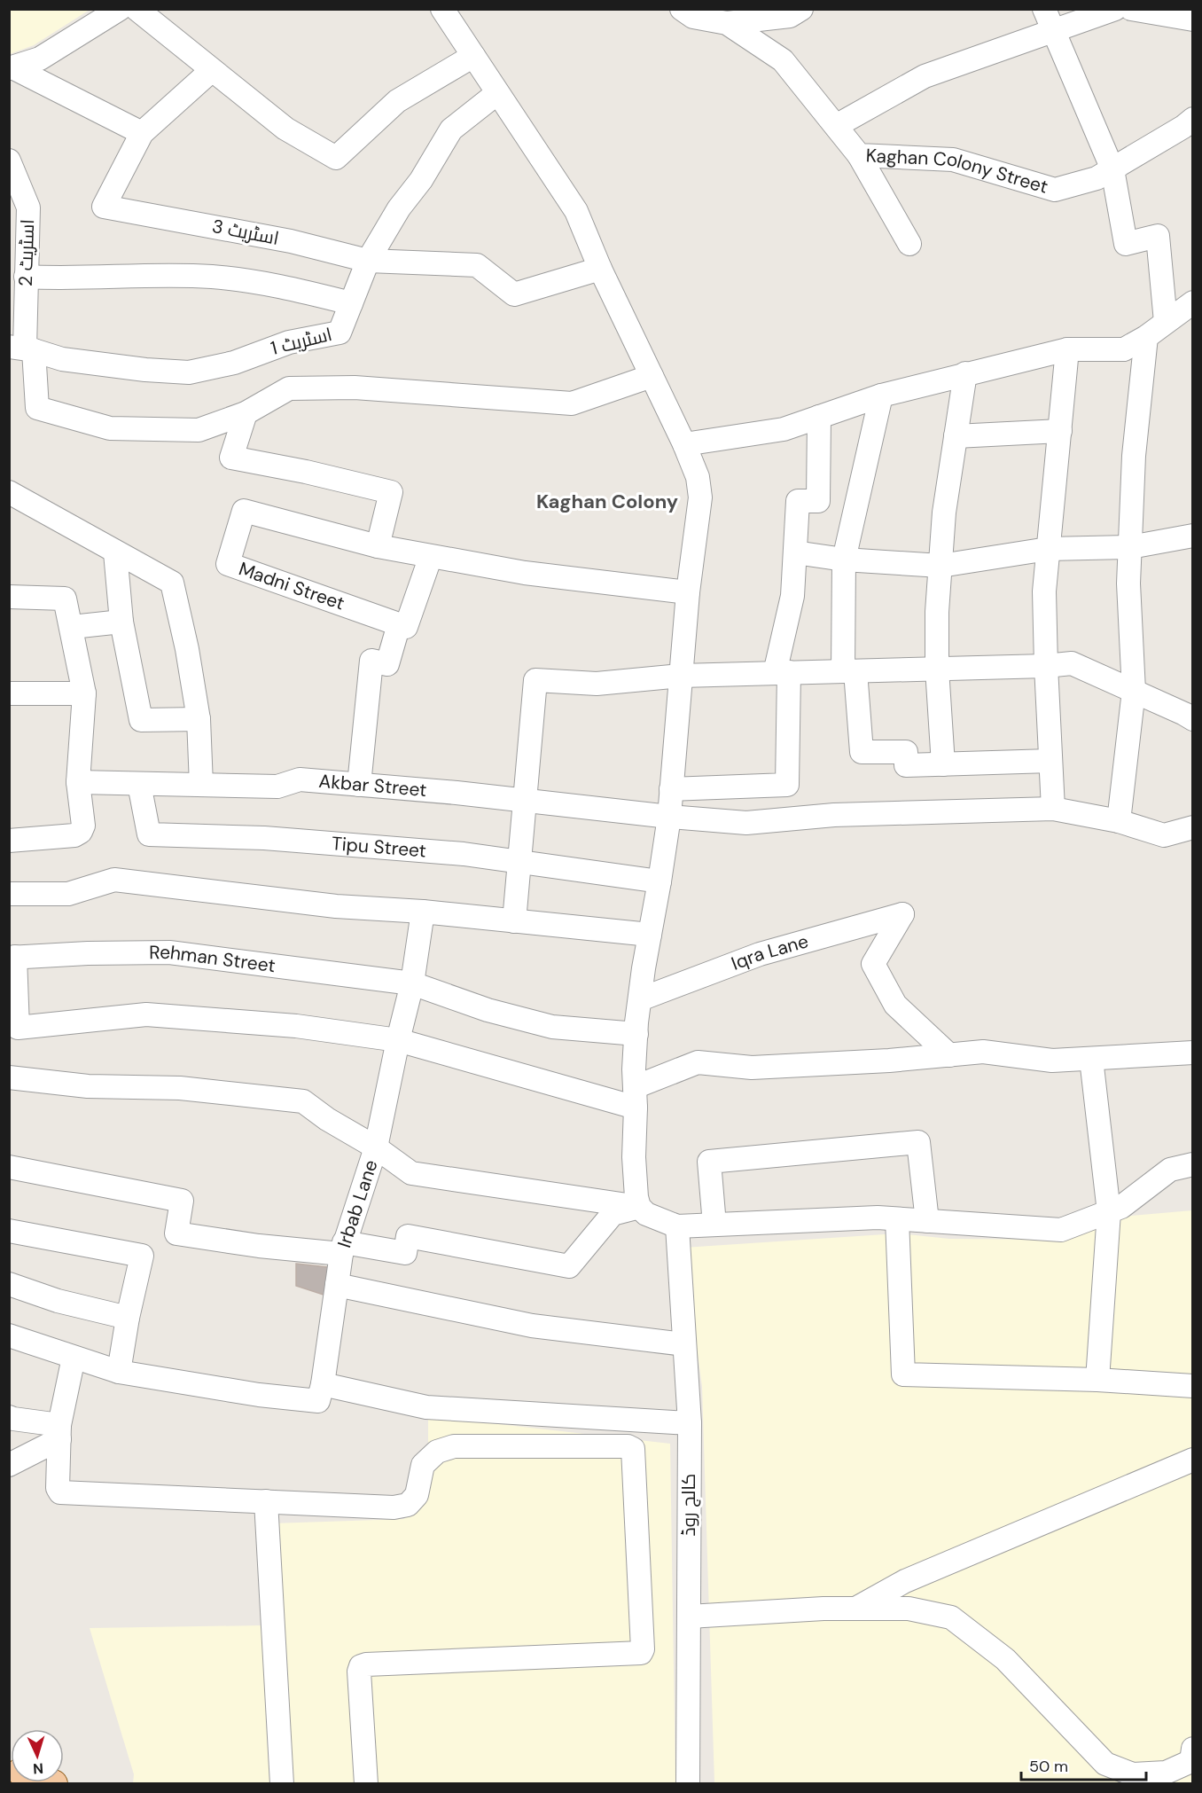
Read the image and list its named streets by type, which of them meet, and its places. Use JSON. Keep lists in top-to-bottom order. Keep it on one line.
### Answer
{"streets":{"street":["Kaghan Colony Street","اسٹریٹ 3","اسٹریٹ 2","اسٹریٹ 1","Madni Street","Akbar Street","Tipu Street","Iqra Lane","Rehman Street","Irbab Lane","کالج روڈ"]},"crossings":[["اسٹریٹ 3","اسٹریٹ 1"],["اسٹریٹ 2","اسٹریٹ 1"],["Akbar Street","Tipu Street"]],"districts":["Kaghan Colony"],"scale_bar":"50 m","north":"bottom"}
